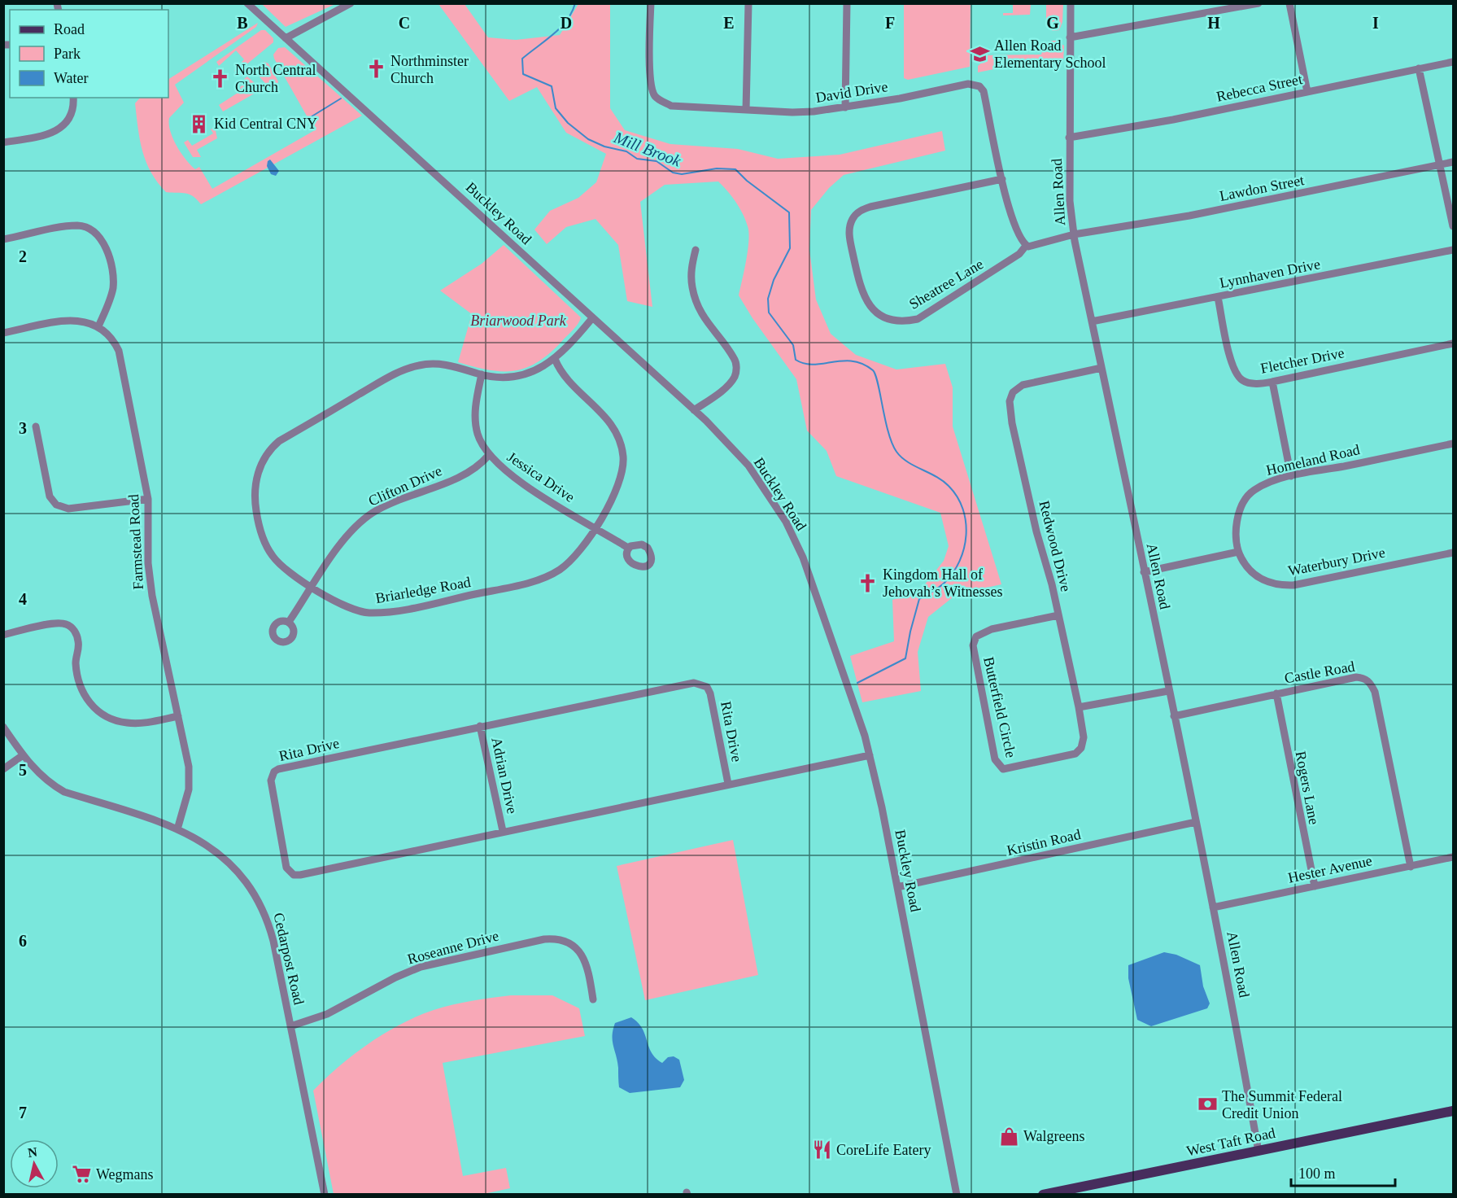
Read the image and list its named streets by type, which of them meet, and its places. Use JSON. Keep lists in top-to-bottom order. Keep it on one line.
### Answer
{"streets":{"main road":["West Taft Road"],"street":["Rebecca Street","David Drive","Lawdon Street","Allen Road","Buckley Road","Lynnhaven Drive","Sheatree Lane","Fletcher Drive","Homeland Road","Jessica Drive","Clifton Drive","Farmstead Road","Redwood Drive","Waterbury Drive","Briarledge Road","Castle Road","Butterfield Circle","Rita Drive","Adrian Drive","Rogers Lane","Kristin Road","Hester Avenue","Roseanne Drive","Cedarpost Road"]},"crossings":[["Rebecca Street","Allen Road"],["David Drive","Sheatree Lane"],["Lawdon Street","Allen Road"],["Allen Road","Lynnhaven Drive"],["Allen Road","Redwood Drive"],["Allen Road","Castle Road"],["Allen Road","Kristin Road"],["Allen Road","Hester Avenue"],["Allen Road","West Taft Road"],["Buckley Road","Briarledge Road"],["Buckley Road","Rita Drive"],["Buckley Road","Kristin Road"],["Lynnhaven Drive","Fletcher Drive"],["Homeland Road","Waterbury Drive"],["Jessica Drive","Clifton Drive"],["Jessica Drive","Briarledge Road"],["Clifton Drive","Briarledge Road"],["Farmstead Road","Cedarpost Road"],["Redwood Drive","Butterfield Circle"],["Castle Road","Rogers Lane"],["Castle Road","Hester Avenue"],["Rita Drive","Adrian Drive"],["Rogers Lane","Hester Avenue"],["Roseanne Drive","Cedarpost Road"]],"water":["Mill Brook"],"parks":["Briarwood Park"],"places":{"school or university":["Allen Road Elementary School"],"church":["Northminster Church","North Central Church","Kingdom Hall of Jehovah’s Witnesses"],"building":["Kid Central CNY"],"bank":["The Summit Federal Credit Union"],"shop":["Walgreens"],"restaurant":["CoreLife Eatery"],"supermarket":["Wegmans"]},"legend":["Road","Park","Water"],"scale_bar":"100 m","north":"top","grid":{"columns":["B","C","D","E","F","G","H","I"],"rows":["2","3","4","5","6","7"]}}
